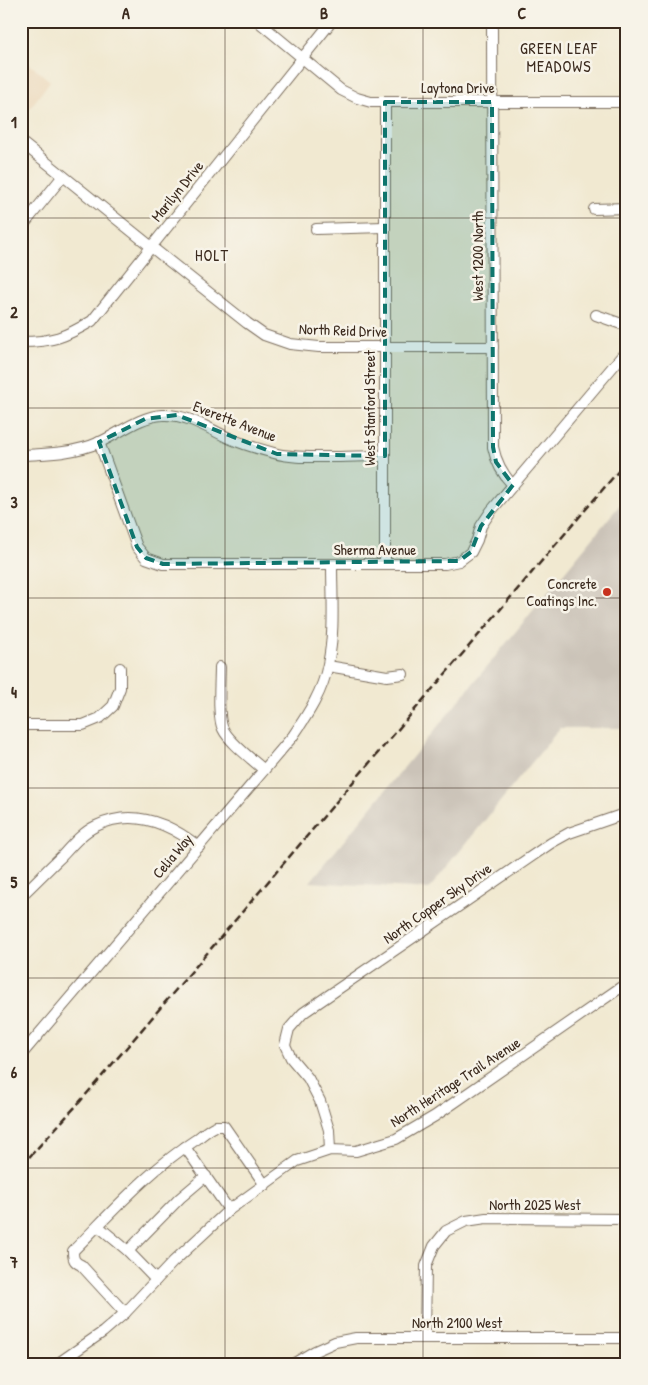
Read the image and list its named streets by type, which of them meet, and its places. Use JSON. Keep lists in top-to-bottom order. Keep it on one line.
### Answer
{"streets":{"street":["Laytona Drive","Marilyn Drive","West 1200 North","North Reid Drive","West Stanford Street","Everette Avenue","Sherma Avenue","Celia Way","North Copper Sky Drive","North Heritage Trail Avenue","North 2025 West","North 2100 West"]},"crossings":[["Laytona Drive","Marilyn Drive"],["Laytona Drive","West 1200 North"],["Laytona Drive","West Stanford Street"],["Marilyn Drive","North Reid Drive"],["West 1200 North","North Reid Drive"],["West 1200 North","Sherma Avenue"],["North Reid Drive","West Stanford Street"],["West Stanford Street","Everette Avenue"],["West Stanford Street","Sherma Avenue"],["Everette Avenue","Sherma Avenue"],["Sherma Avenue","Celia Way"],["North Copper Sky Drive","North Heritage Trail Avenue"],["North 2025 West","North 2100 West"]],"districts":["GREEN LEAF MEADOWS","HOLT"],"places":["Concrete Coatings Inc."],"grid":{"columns":["A","B","C"],"rows":["1","2","3","4","5","6","7"]}}
